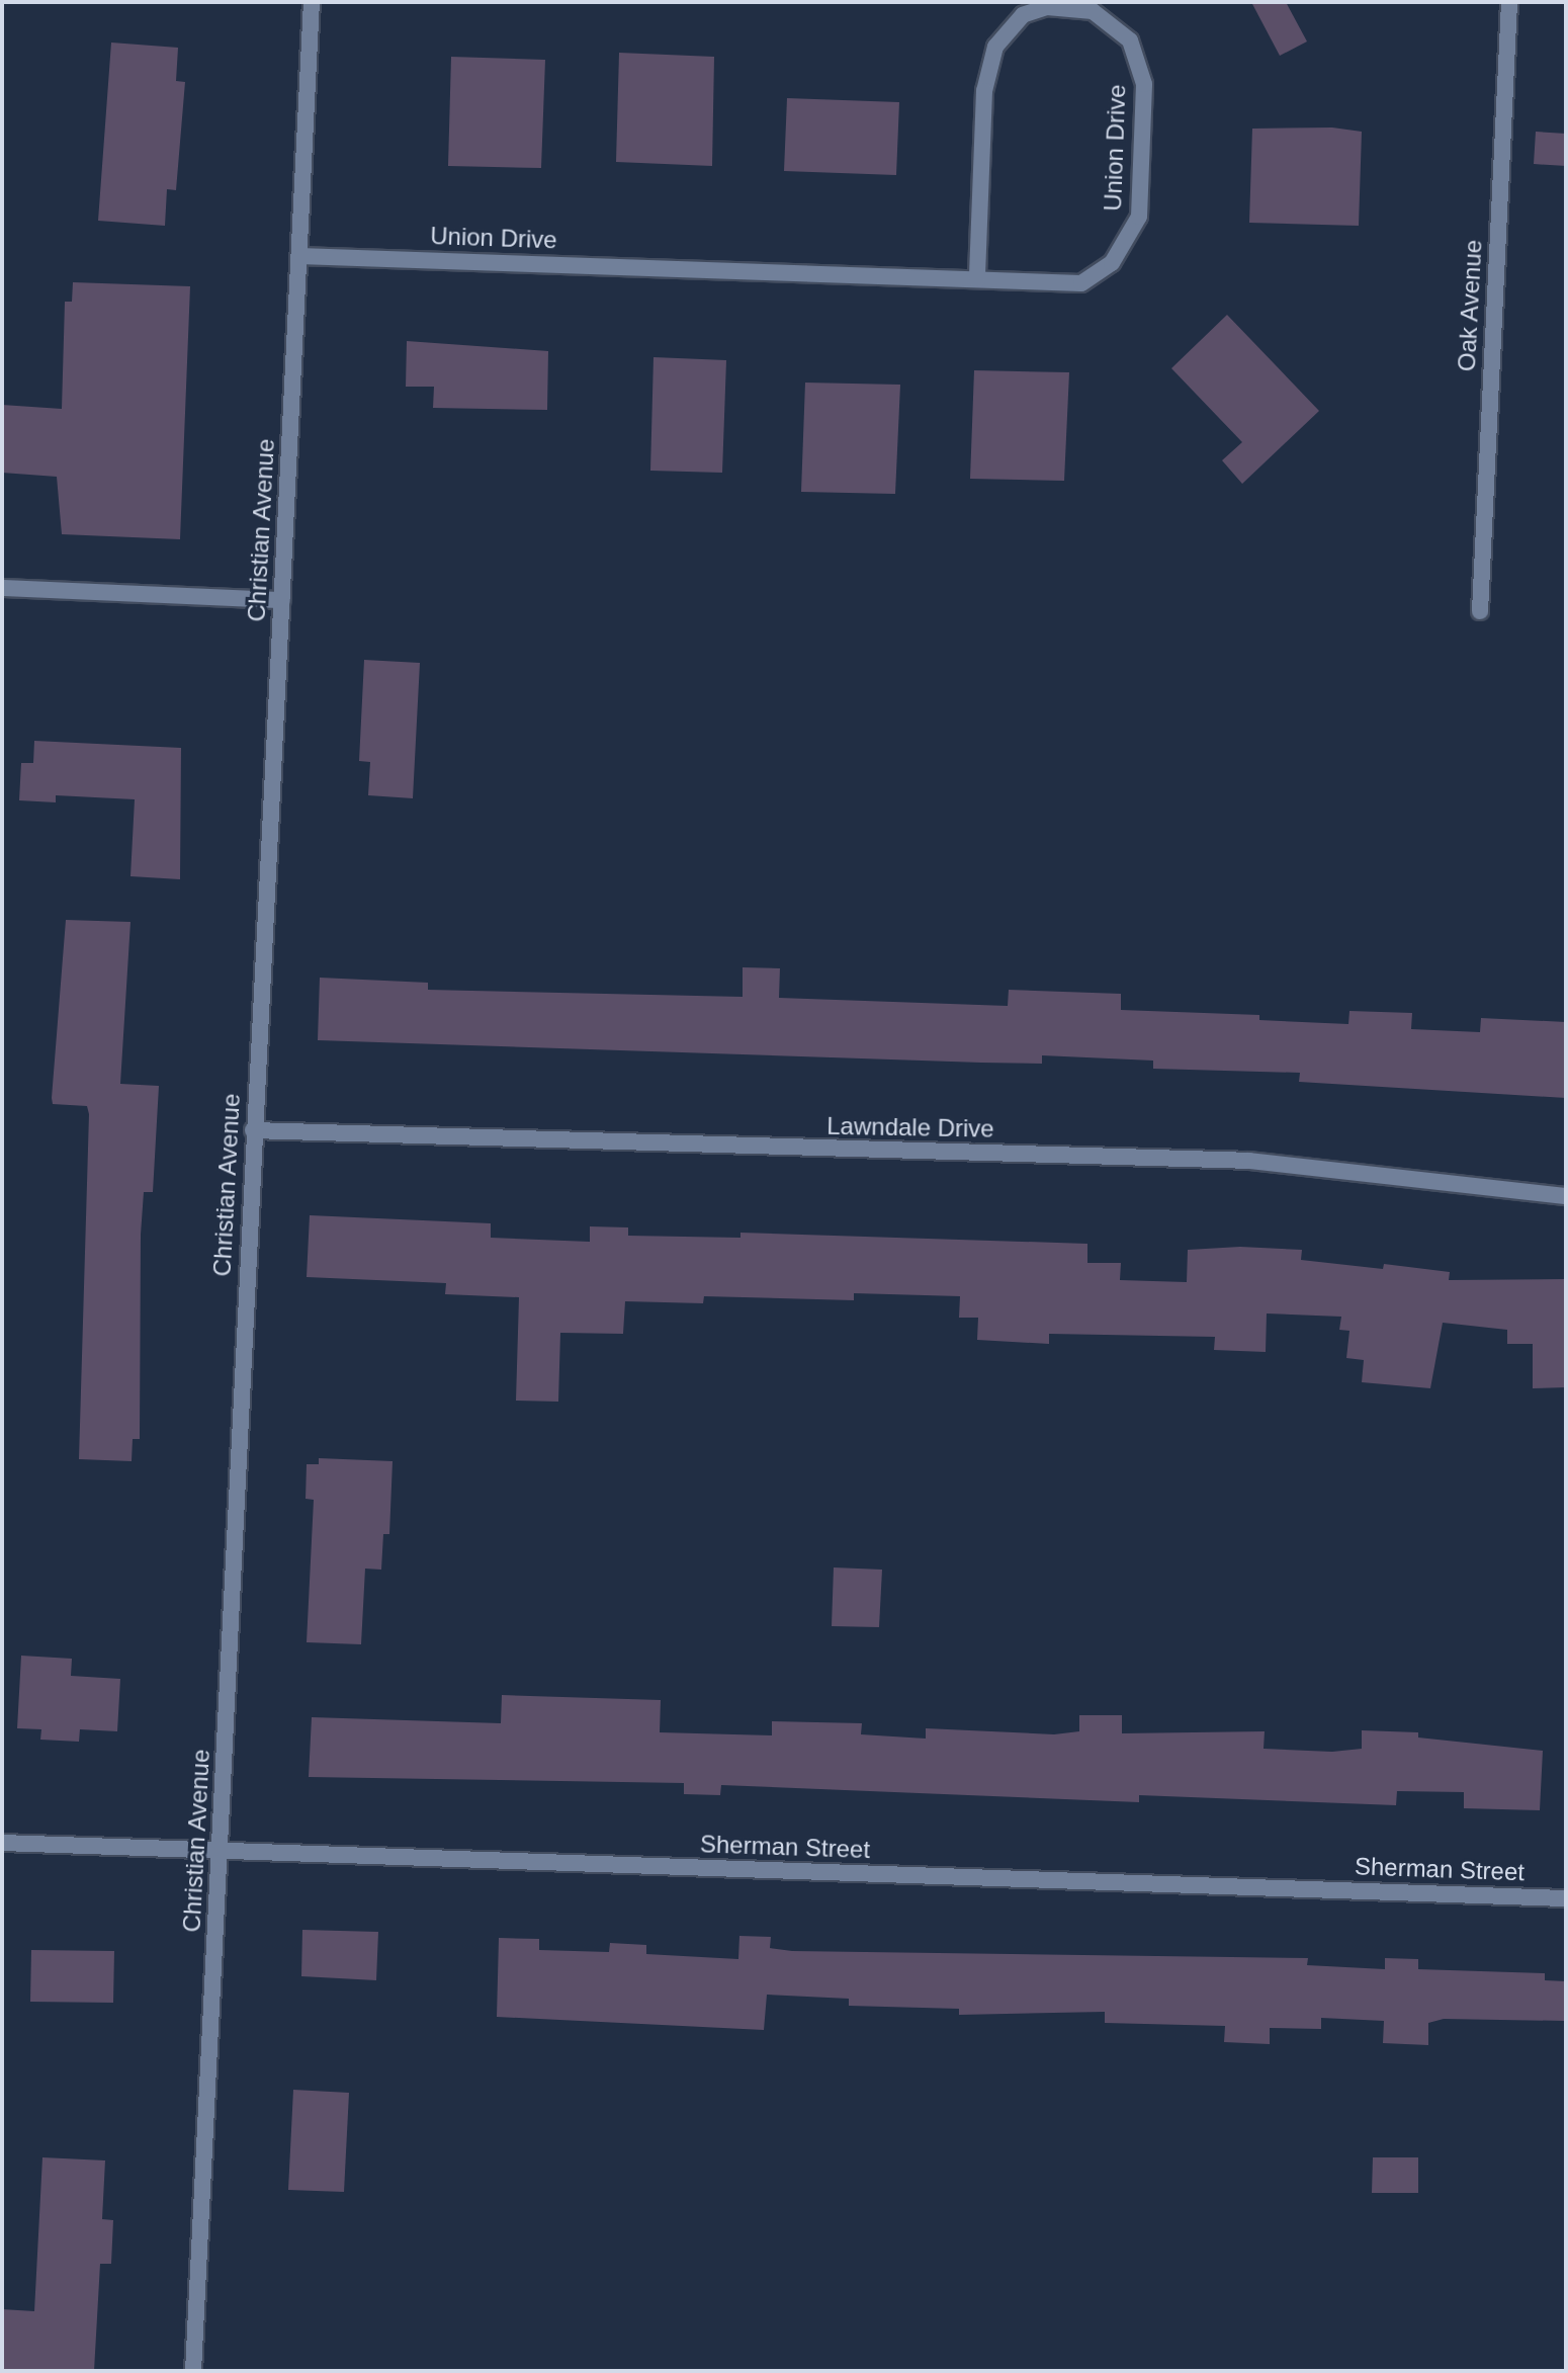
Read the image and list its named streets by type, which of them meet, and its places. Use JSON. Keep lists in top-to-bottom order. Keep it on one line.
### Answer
{"streets":{"street":["Union Drive","Oak Avenue","Christian Avenue","Lawndale Drive","Sherman Street"]},"crossings":[["Union Drive","Christian Avenue"],["Christian Avenue","Lawndale Drive"],["Christian Avenue","Sherman Street"]]}
